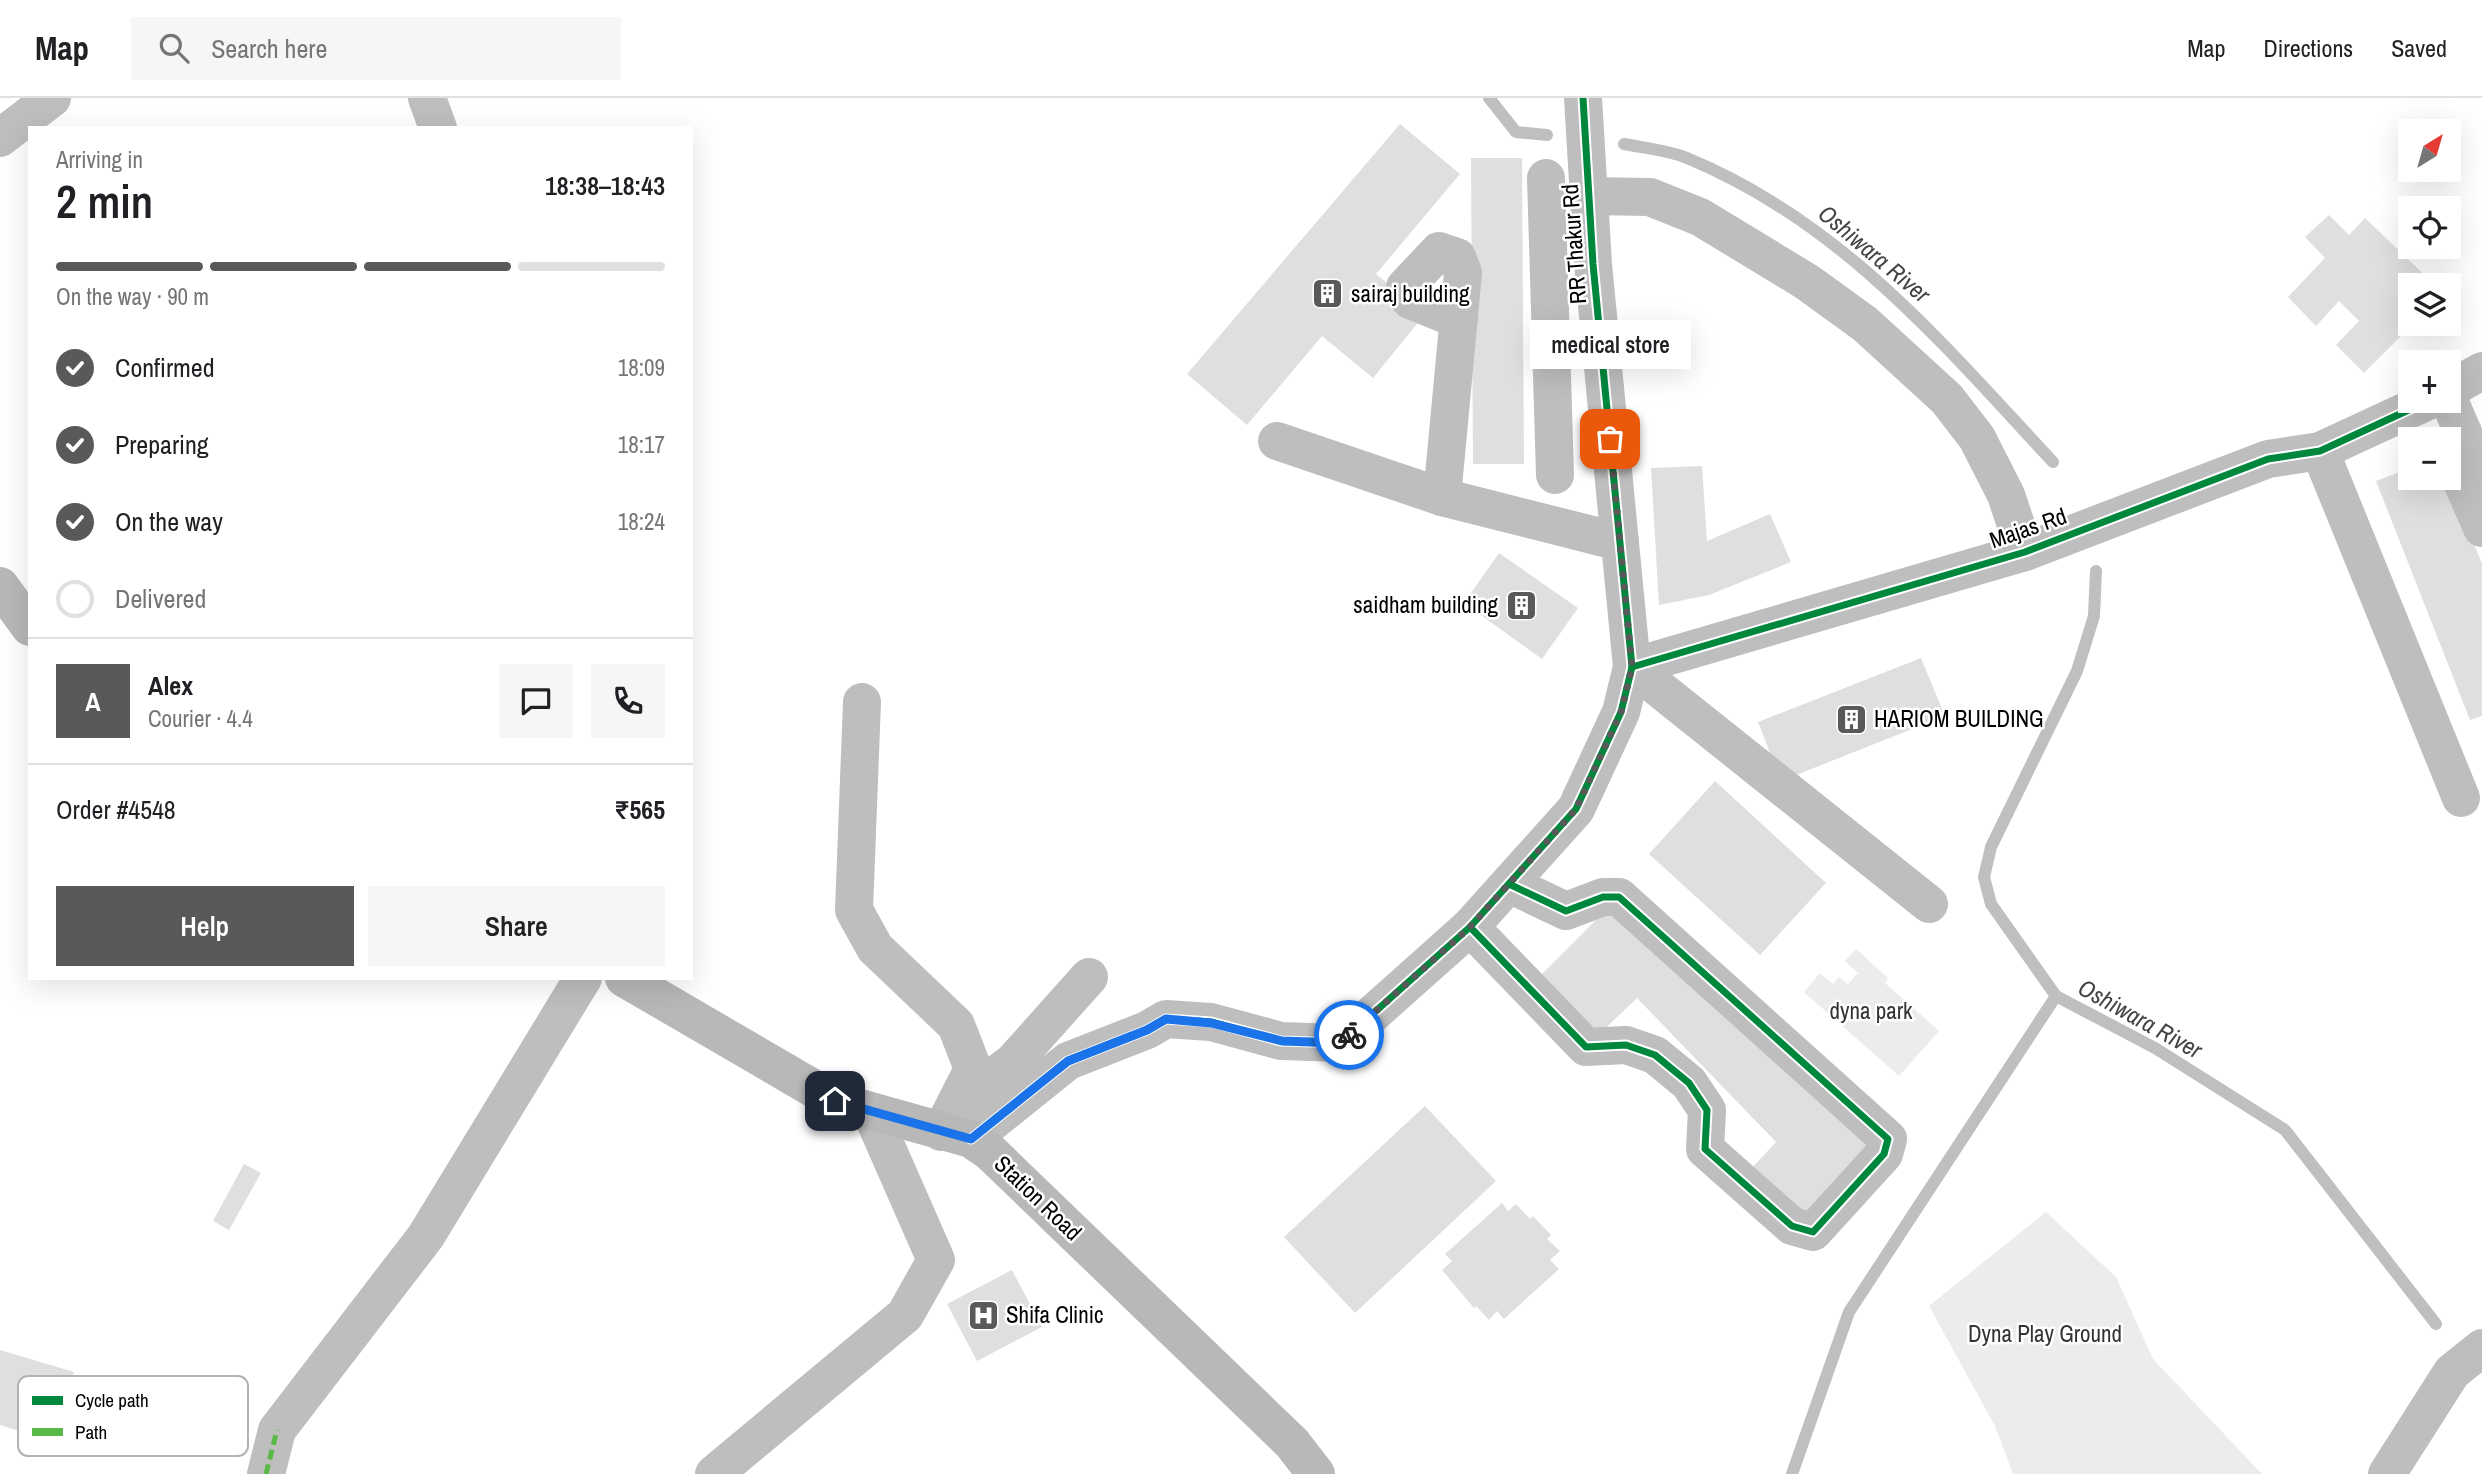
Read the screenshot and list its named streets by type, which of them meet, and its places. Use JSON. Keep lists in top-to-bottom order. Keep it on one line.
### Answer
{"streets":{"main road":["Station Road"],"street":["RR Thakur Rd","Majas Rd"]},"crossings":[["RR Thakur Rd","Majas Rd"],["RR Thakur Rd","Station Road"]],"water":["Oshiwara River"],"parks":["dyna park","Dyna Play Ground"],"places":{"building":["sairaj building","saidham building","HARIOM BUILDING"],"other":["medical store"],"hospital":["Shifa Clinic"]},"legend":["Cycle path","Path"],"north":"top right","page":{"header":"Map","search":"Search here","nav":["Map","Directions","Saved"],"map_buttons":["+","−"],"heading":["2 min","Arriving in","18:38–18:43"],"panel":["Alex","Courier · 4.4","Order #4548","₹565"],"bar":"On the way · 90 m","bubble":"medical store","list":[["Confirmed","18:09"],["Preparing","18:17"],["On the way","18:24"],"Delivered"],"round":"A","buttons":["Help","Share"]}}
